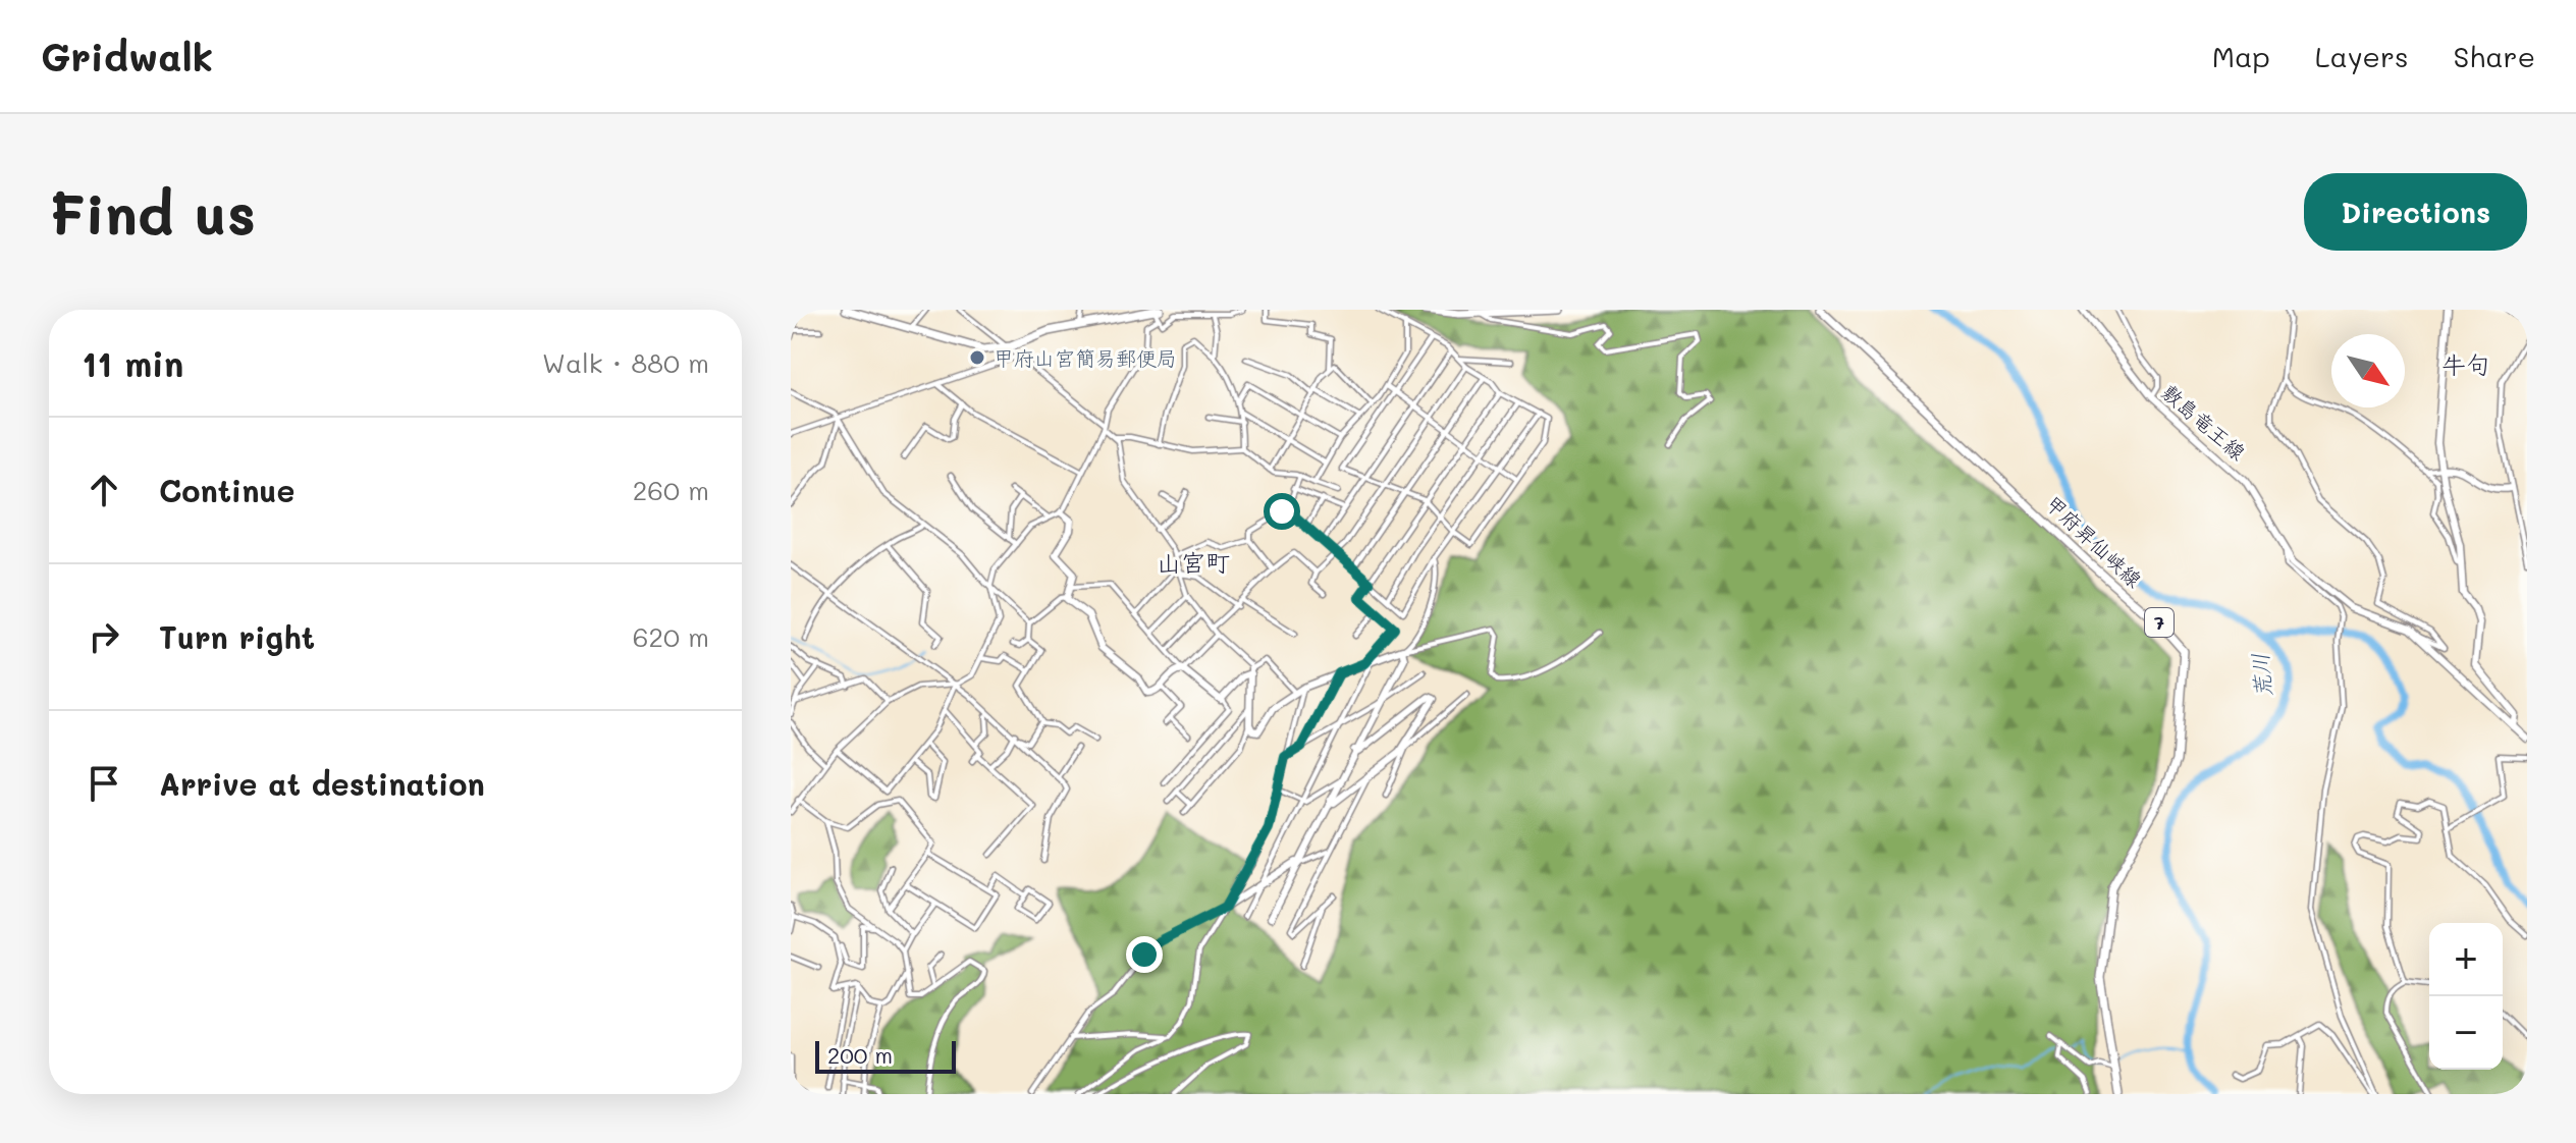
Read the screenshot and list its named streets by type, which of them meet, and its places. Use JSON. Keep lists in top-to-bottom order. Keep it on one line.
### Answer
{"streets":{"main road":["甲府昇仙峡線","7"],"street":["敷島竜王線"]},"districts":["牛句","山宮町"],"water":["荒川"],"places":["甲府山宮簡易郵便局"],"scale_bar":"200 m","north":"bottom right","page":{"header":"Gridwalk","nav":["Map","Layers","Share"],"buttons":"Directions","title":"Find us","heading":["11 min","Walk · 880 m"],"list":[["Continue","260 m"],["Turn right","620 m"],"Arrive at destination"],"map_buttons":["+","−"],"scale":"200 m"}}
